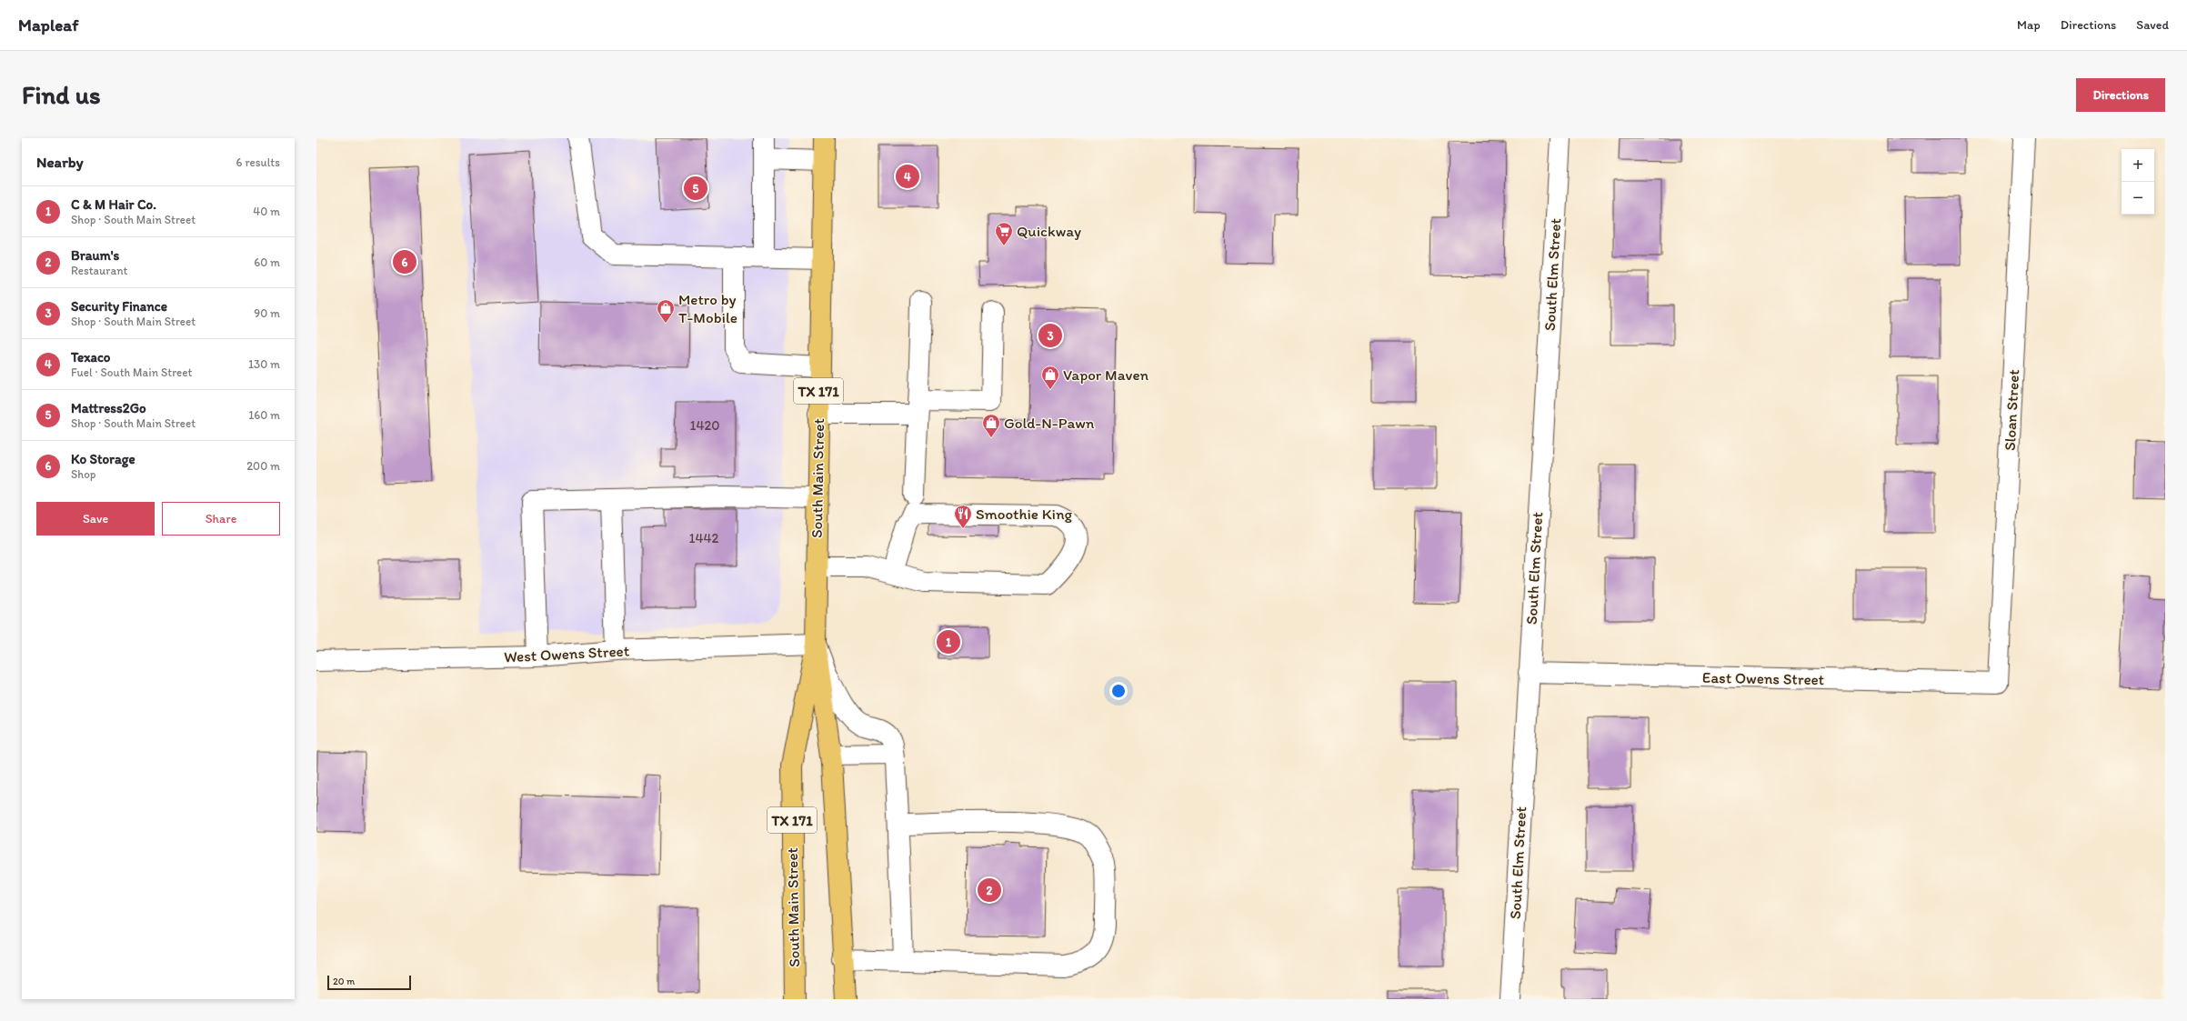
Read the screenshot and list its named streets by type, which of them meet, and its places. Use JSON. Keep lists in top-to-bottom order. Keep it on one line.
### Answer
{"streets":{"main road":["TX 171","South Main Street"],"street":["South Elm Street","Sloan Street","West Owens Street","East Owens Street"]},"crossings":[["South Elm Street","East Owens Street"],["Sloan Street","East Owens Street"],["South Main Street","West Owens Street"]],"places":{"supermarket":["Quickway"],"shop":["Metro by T-Mobile","Vapor Maven","Gold-N-Pawn"],"restaurant":["Smoothie King"]},"house_numbers":["1420","1442"],"scale_bar":"20 m","page":{"header":"Mapleaf","nav":["Map","Directions","Saved"],"buttons":["Directions",["Save","Share"]],"title":"Find us","heading":["Nearby","6 results"],"map_buttons":["+","−"],"pins":["4","5","6","3","1","2"],"list":[{"mark":"1","name":"C & M Hair Co.","note":"Shop · South Main Street","value":"40 m"},{"mark":"2","name":"Braum's","note":"Restaurant","value":"60 m"},{"mark":"3","name":"Security Finance","note":"Shop · South Main Street","value":"90 m"},{"mark":"4","name":"Texaco","note":"Fuel · South Main Street","value":"130 m"},{"mark":"5","name":"Mattress2Go","note":"Shop · South Main Street","value":"160 m"},{"mark":"6","name":"Ko Storage","note":"Shop","value":"200 m"}],"scale":"20 m"}}
